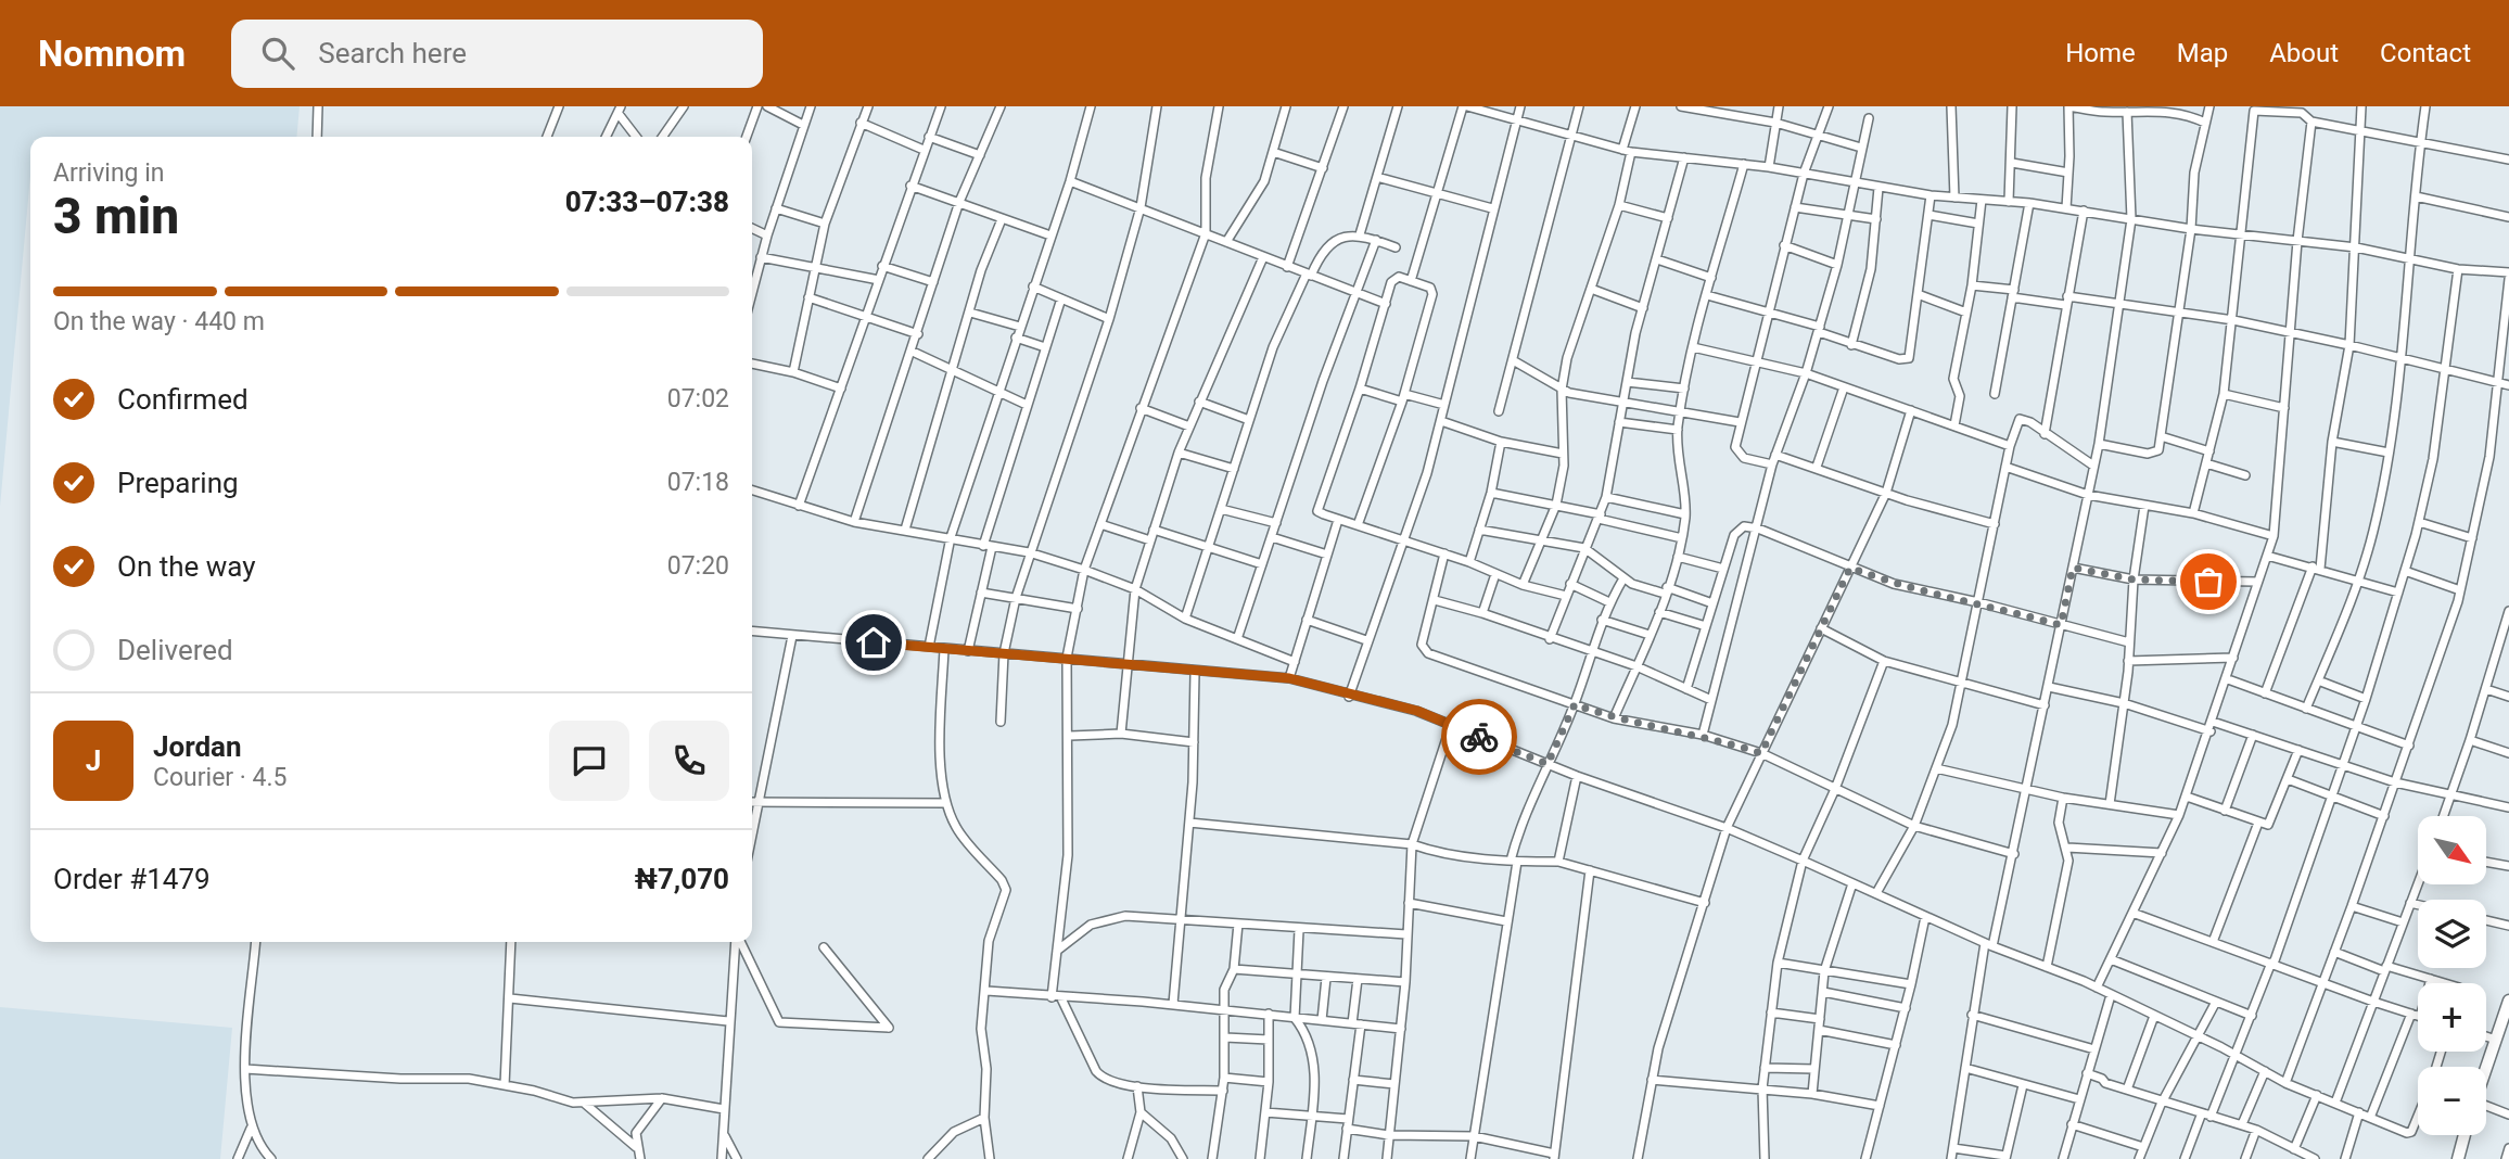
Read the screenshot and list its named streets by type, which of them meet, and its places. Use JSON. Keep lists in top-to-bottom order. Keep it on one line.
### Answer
{"north":"bottom right","page":{"header":"Nomnom","search":"Search here","nav":["Home","Map","About","Contact"],"heading":["3 min","Arriving in","07:33–07:38"],"panel":["Jordan","Courier · 4.5","Order #1479","₦7,070"],"bar":"On the way · 440 m","list":[["Confirmed","07:02"],["Preparing","07:18"],["On the way","07:20"],"Delivered"],"round":"J","map_buttons":["+","−"]}}
